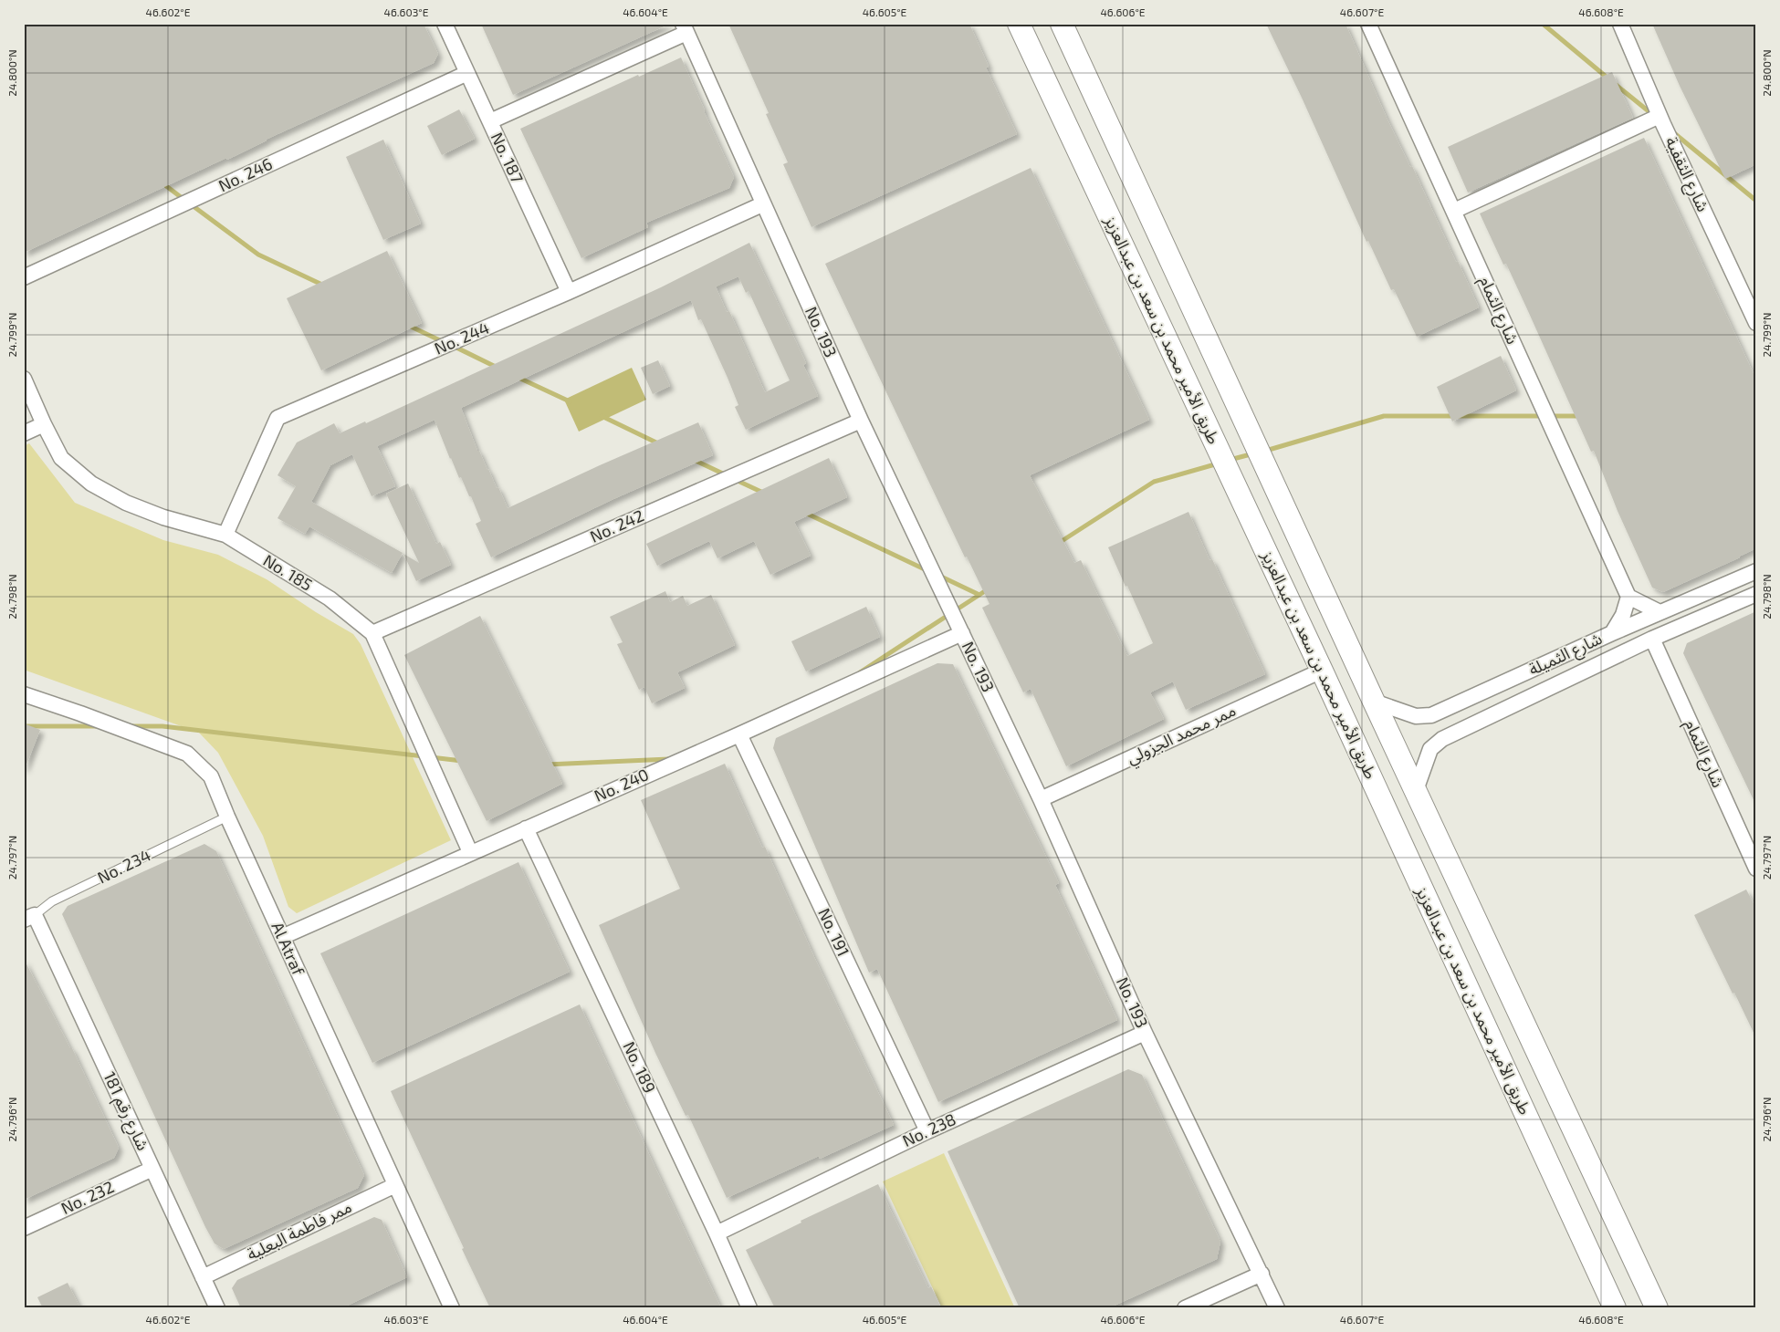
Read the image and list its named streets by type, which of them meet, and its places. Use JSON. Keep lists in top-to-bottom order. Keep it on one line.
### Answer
{"streets":{"main road":["طريق الأمير محمد بن سعد بن عبدالعزيز"],"street":["No. 187","شارع الثقفية","No. 246","شارع الثمام","No. 193","No. 244","No. 242","No. 185","شارع الثميلة","ممر محمد الجزولي","No. 240","No. 191","Al Atraf","No. 189","شارع رقم 181","No. 238","No. 232","ممر فاطمة البعلية"],"lane":["No. 234"]},"crossings":[["No. 187","No. 246"],["No. 187","No. 244"],["شارع الثمام","شارع الثميلة"],["طريق الأمير محمد بن سعد بن عبدالعزيز","ممر محمد الجزولي"],["No. 193","No. 244"],["No. 193","No. 242"],["No. 193","ممر محمد الجزولي"],["No. 193","No. 240"],["No. 193","No. 238"],["No. 244","No. 185"],["No. 242","No. 185"],["No. 185","No. 240"],["No. 240","No. 191"],["No. 240","Al Atraf"],["No. 240","No. 189"],["No. 234","Al Atraf"],["No. 234","شارع رقم 181"],["No. 191","No. 238"],["Al Atraf","ممر فاطمة البعلية"],["No. 189","No. 238"],["شارع رقم 181","No. 232"],["شارع رقم 181","ممر فاطمة البعلية"]],"coordinates":["46.602°E","46.603°E","46.604°E","46.605°E","46.606°E","46.607°E","46.608°E","24.800°N","24.799°N","24.798°N","24.797°N","24.796°N"]}
